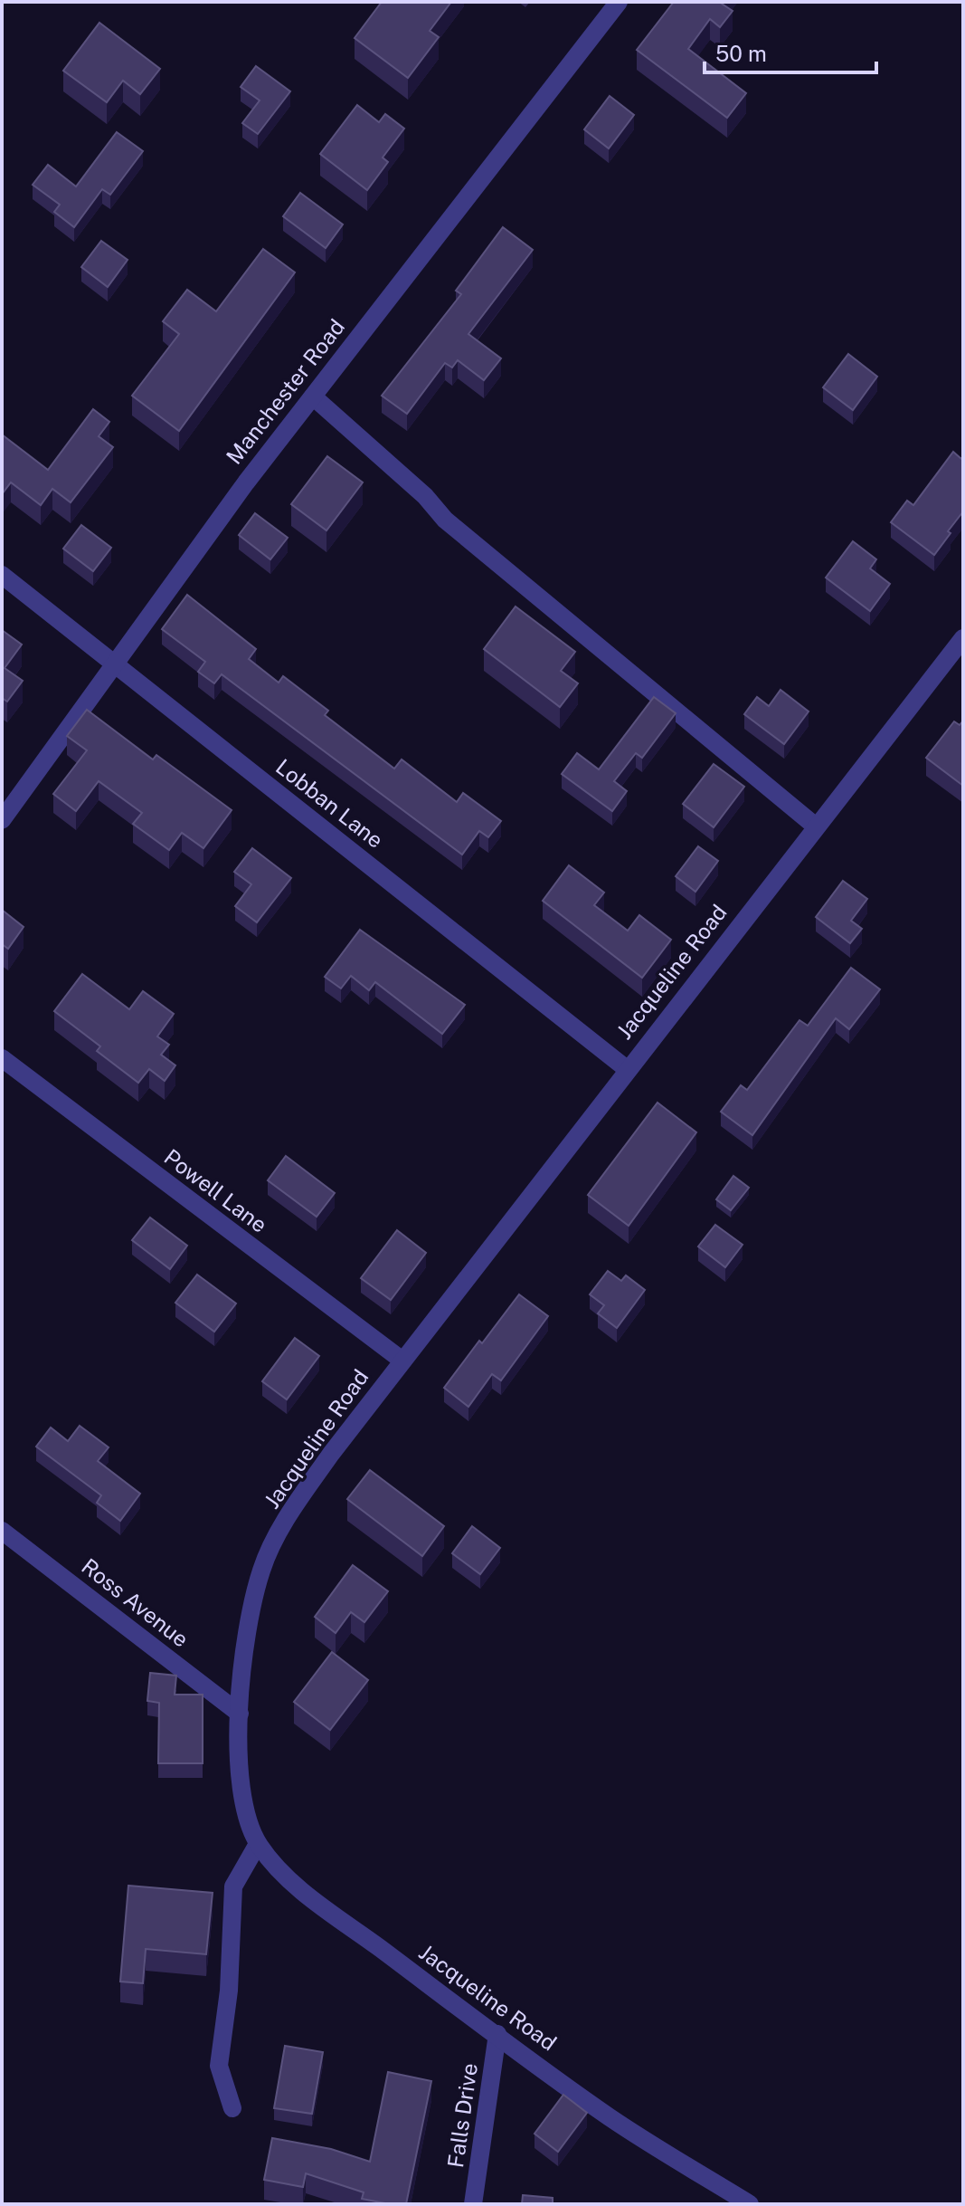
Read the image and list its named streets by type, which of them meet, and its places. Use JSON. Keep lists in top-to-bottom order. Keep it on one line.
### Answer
{"streets":{"street":["Manchester Road","Lobban Lane","Jacqueline Road","Powell Lane","Ross Avenue","Falls Drive"]},"crossings":[["Manchester Road","Lobban Lane"],["Lobban Lane","Jacqueline Road"],["Jacqueline Road","Powell Lane"],["Jacqueline Road","Ross Avenue"],["Jacqueline Road","Falls Drive"]],"scale_bar":"50 m"}
